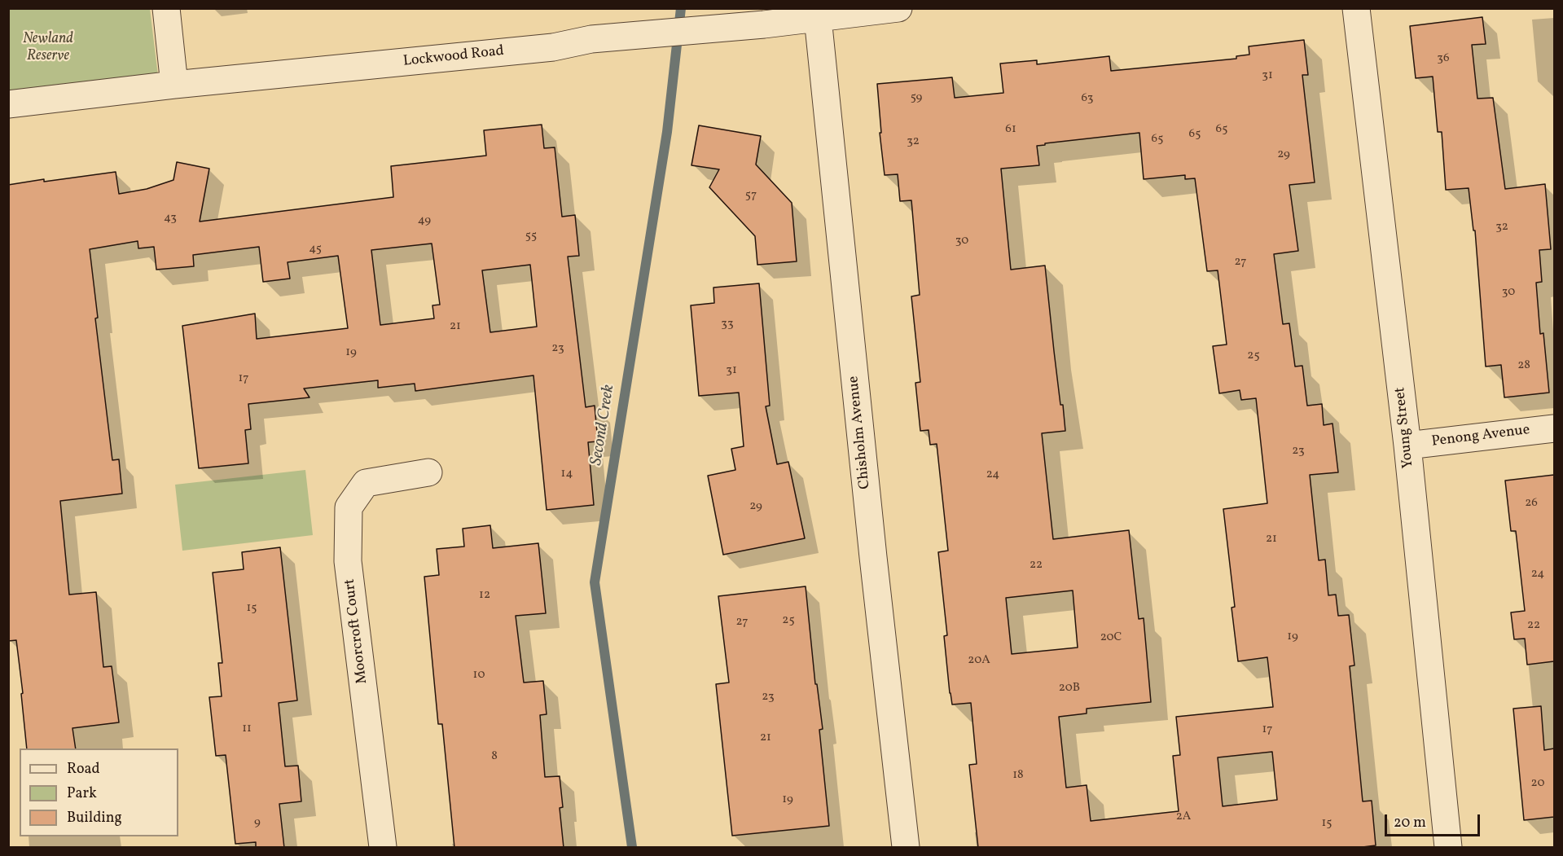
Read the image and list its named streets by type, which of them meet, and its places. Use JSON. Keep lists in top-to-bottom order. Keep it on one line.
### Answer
{"streets":{"street":["Lockwood Road","Young Street","Chisholm Avenue","Penong Avenue","Moorcroft Court"]},"crossings":[["Lockwood Road","Chisholm Avenue"],["Young Street","Penong Avenue"]],"water":["Second Creek"],"parks":["Newland Reserve"],"house_numbers":["36","31","59","63","61","65","65","65","32","29","57","43","49","32","55","30","45","27","30","33","21","23","19","25","28","31","17","23","14","24","26","29","21","22","24","12","15","25","27","22","19","20C","20A","10","20B","23","11","17","21","8","18","20","19","2A","9","15"],"legend":["Road","Park","Building"],"scale_bar":"20 m"}
